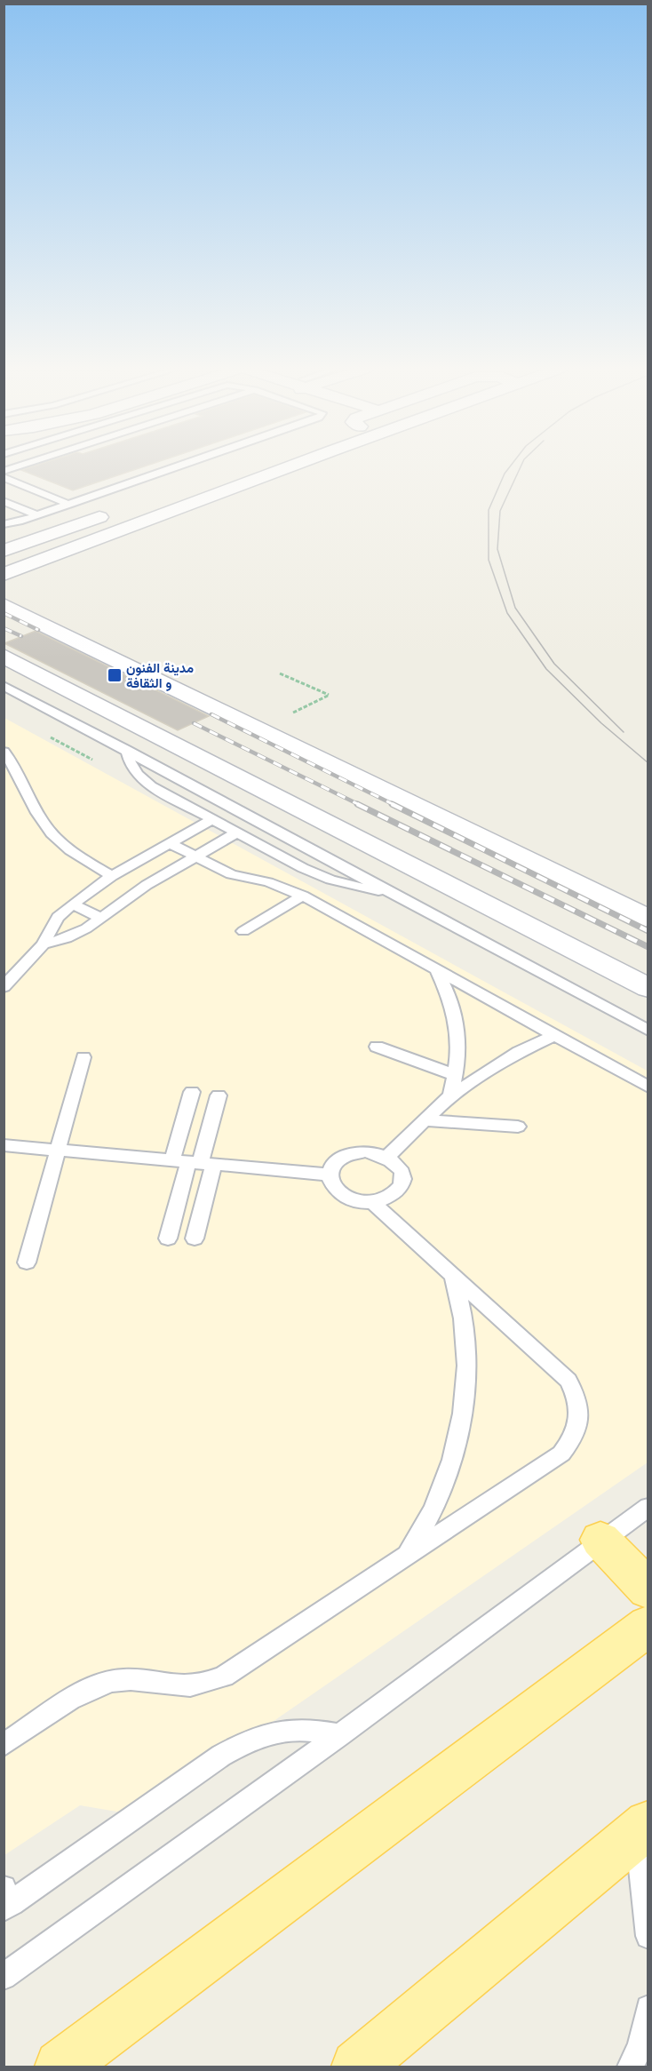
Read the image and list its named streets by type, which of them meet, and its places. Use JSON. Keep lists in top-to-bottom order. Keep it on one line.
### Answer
{"places":{"transit":["مدينة الفنون و الثقافة"]}}
